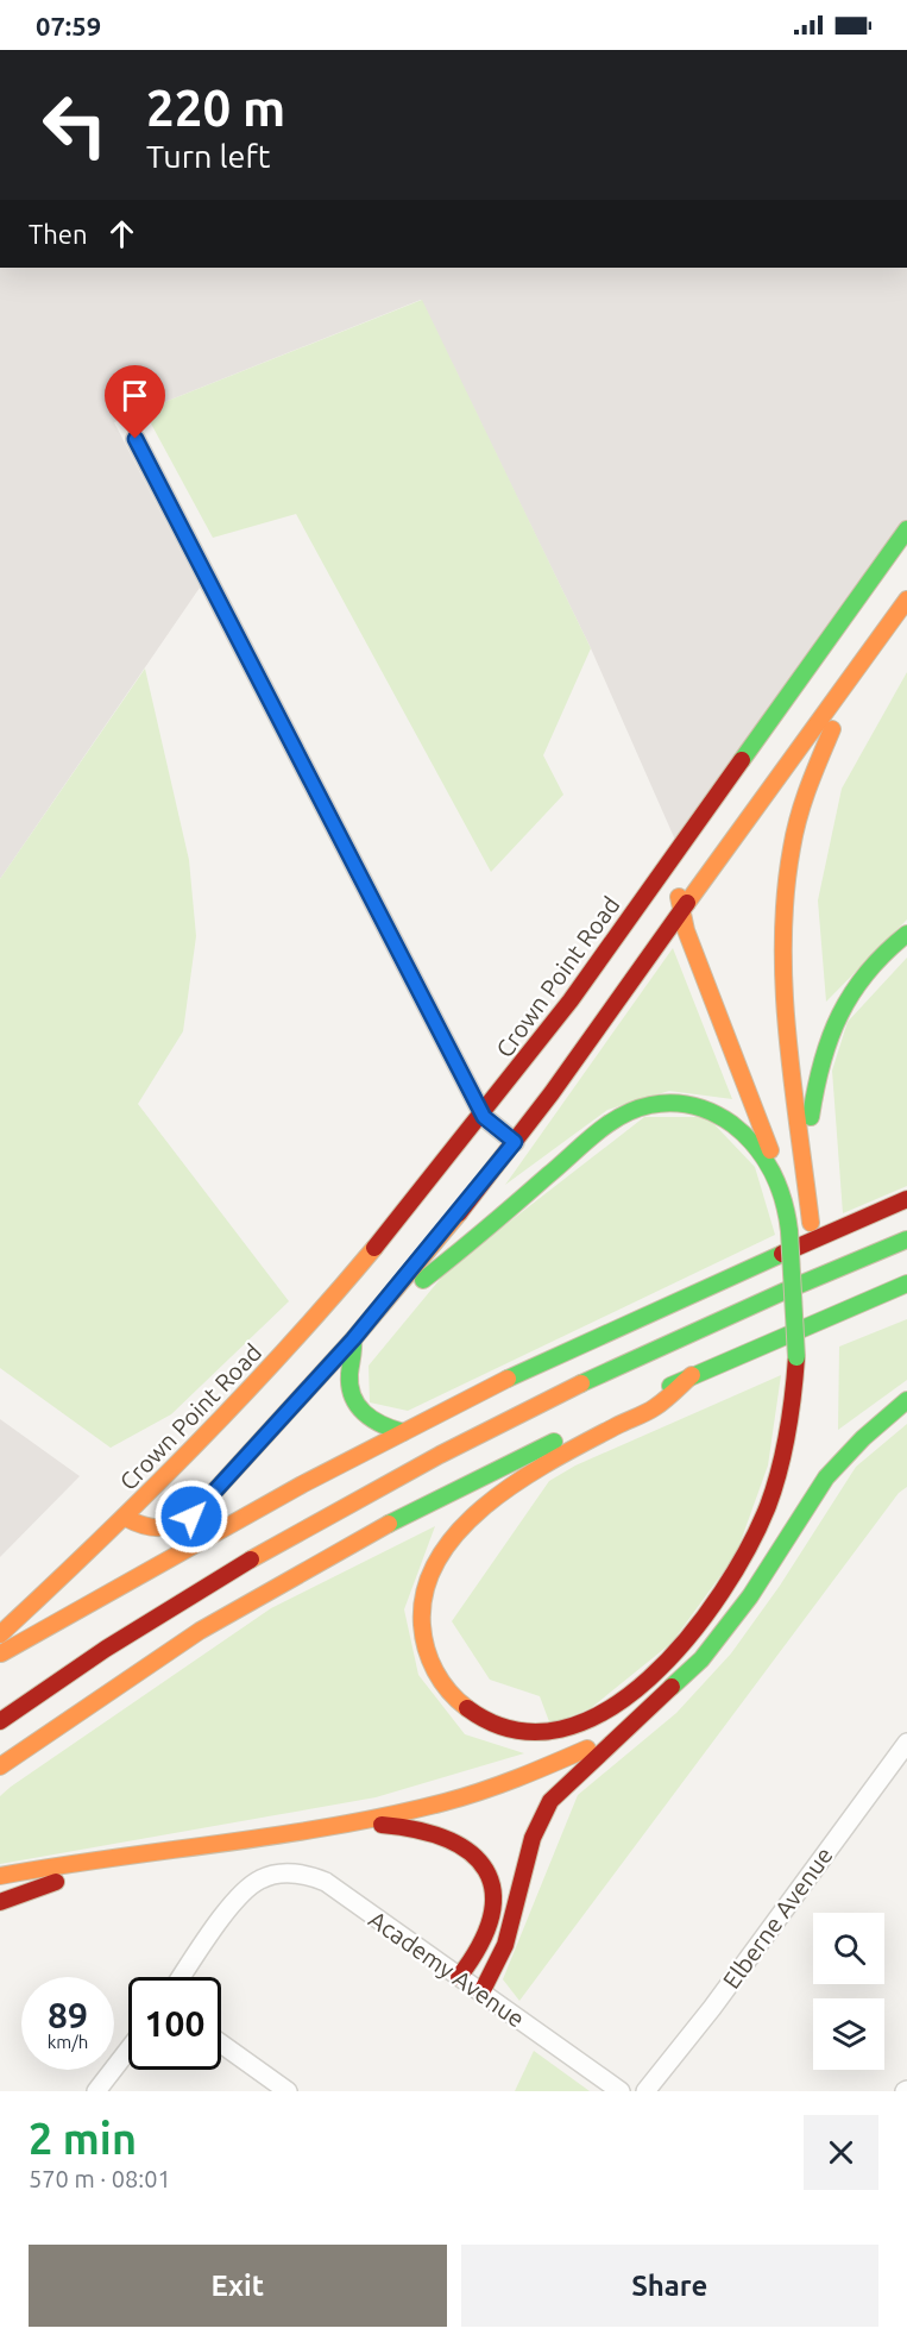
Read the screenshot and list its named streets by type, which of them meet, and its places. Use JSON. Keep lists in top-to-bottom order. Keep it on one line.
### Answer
{"streets":{"highway":["Crown Point Road"],"street":["Elberne Avenue","Academy Avenue"]},"page":{"status":"07:59","turn":["220 m","Turn left"],"then":"Then","speed":"89 km/h","limit":"100","heading":["2 min","570 m · 08:01"],"buttons":["Exit","Share"]}}
